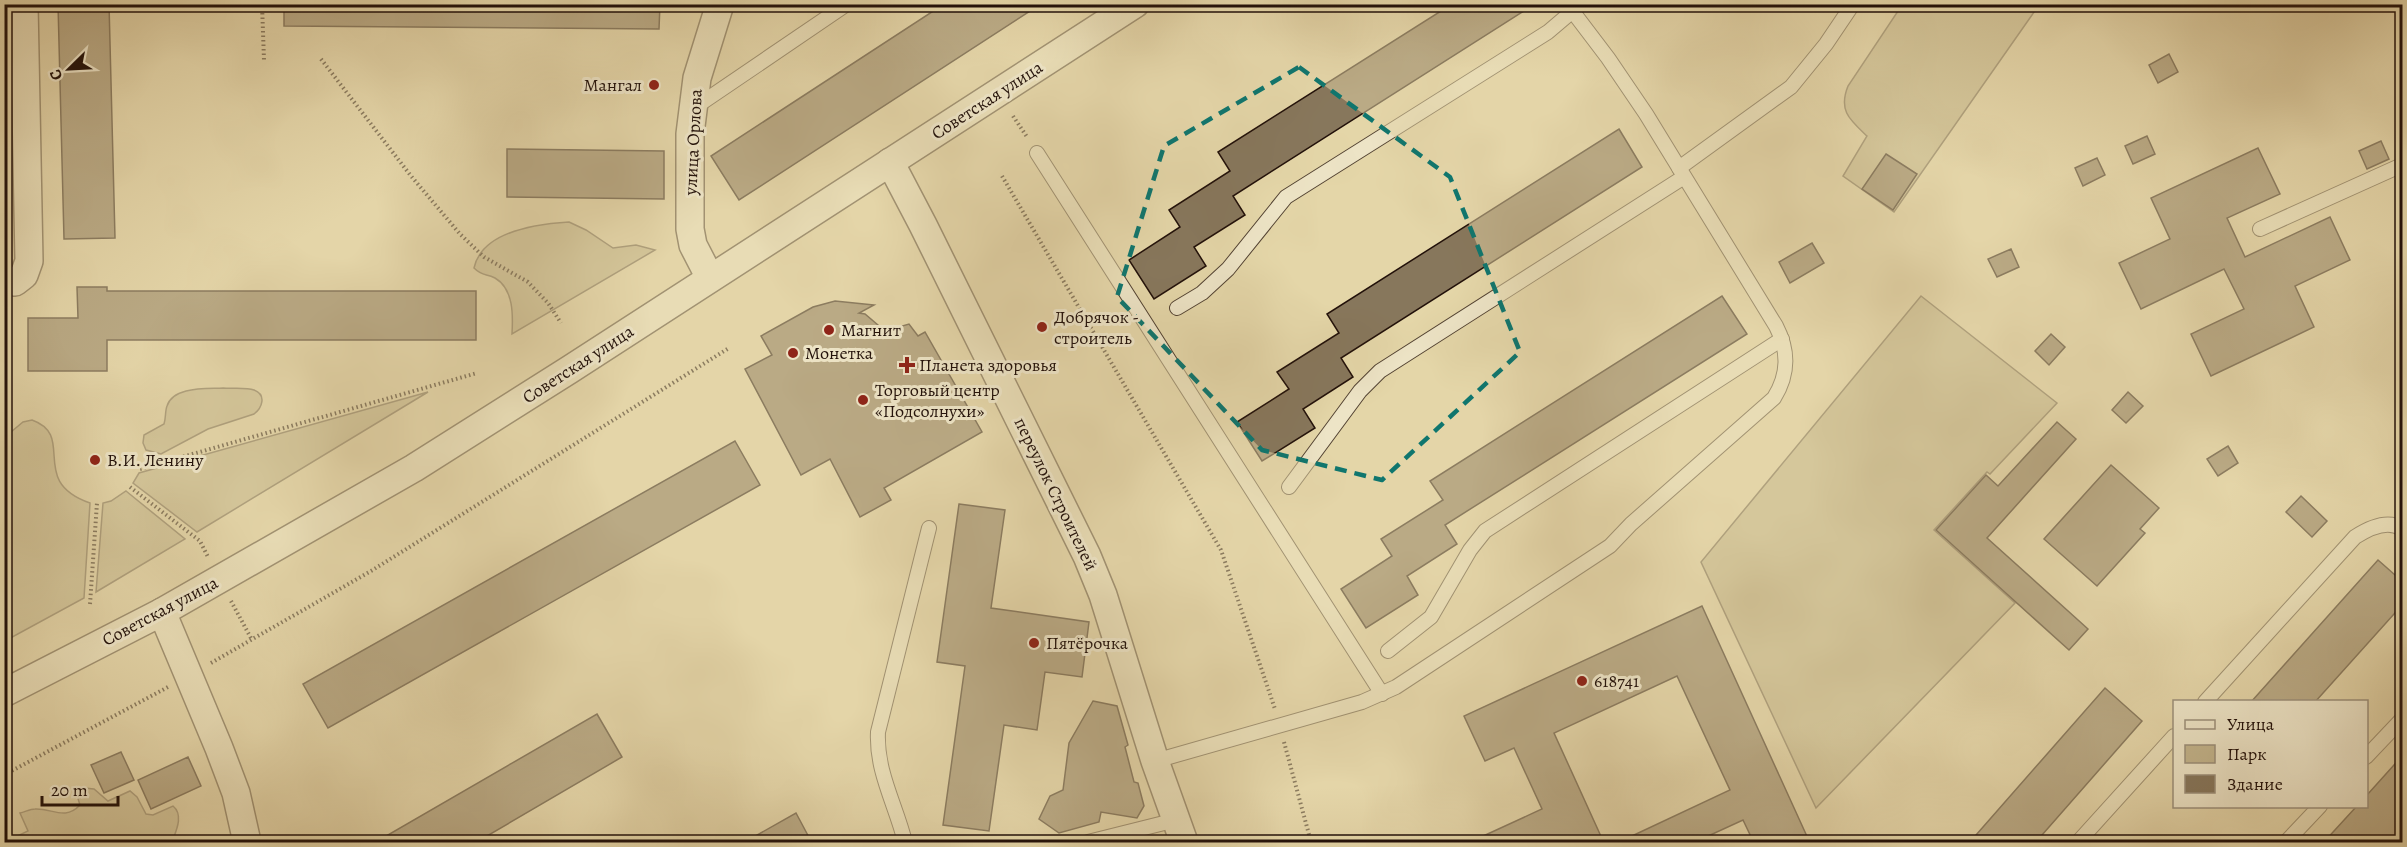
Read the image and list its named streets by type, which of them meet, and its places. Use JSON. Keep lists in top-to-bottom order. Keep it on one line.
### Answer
{"streets":{"street":["Советская улица","улица Орлова","переулок Строителей"]},"crossings":[["Советская улица","улица Орлова"],["Советская улица","переулок Строителей"]],"places":{"other":["Мангал","Добрячок - строитель","Магнит","Монетка","Торговый центр «Подсолнухи»","В.И. Ленину","Пятёрочка","618741"],"health":["Планета здоровья"]},"legend":["Улица","Парк","Здание"],"scale_bar":"20 m","north":"bottom left"}
